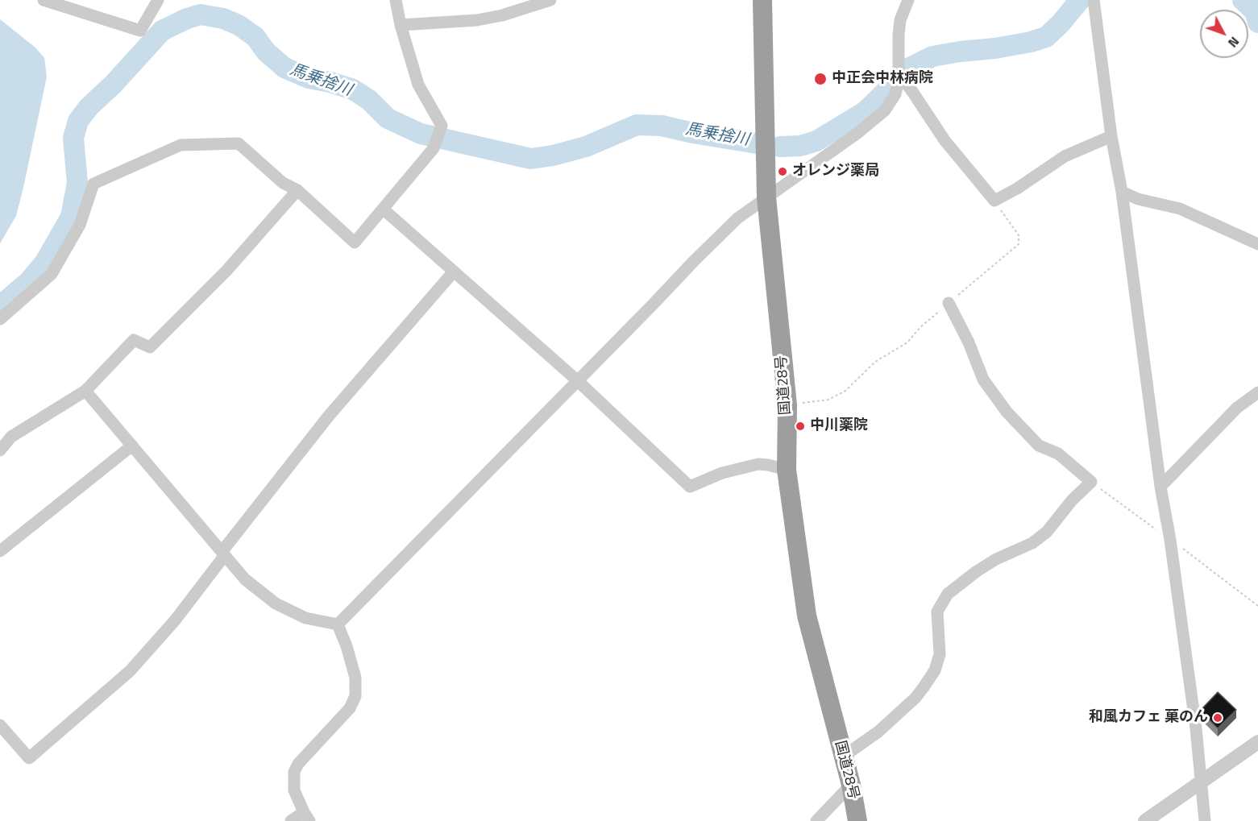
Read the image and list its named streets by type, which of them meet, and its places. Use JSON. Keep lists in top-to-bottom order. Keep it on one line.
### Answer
{"streets":{"highway":["国道28号"]},"water":["馬乗捨川"],"places":["中正会中林病院","オレンジ薬局","中川薬院","和風カフェ 菓のん"],"north":"bottom right"}
